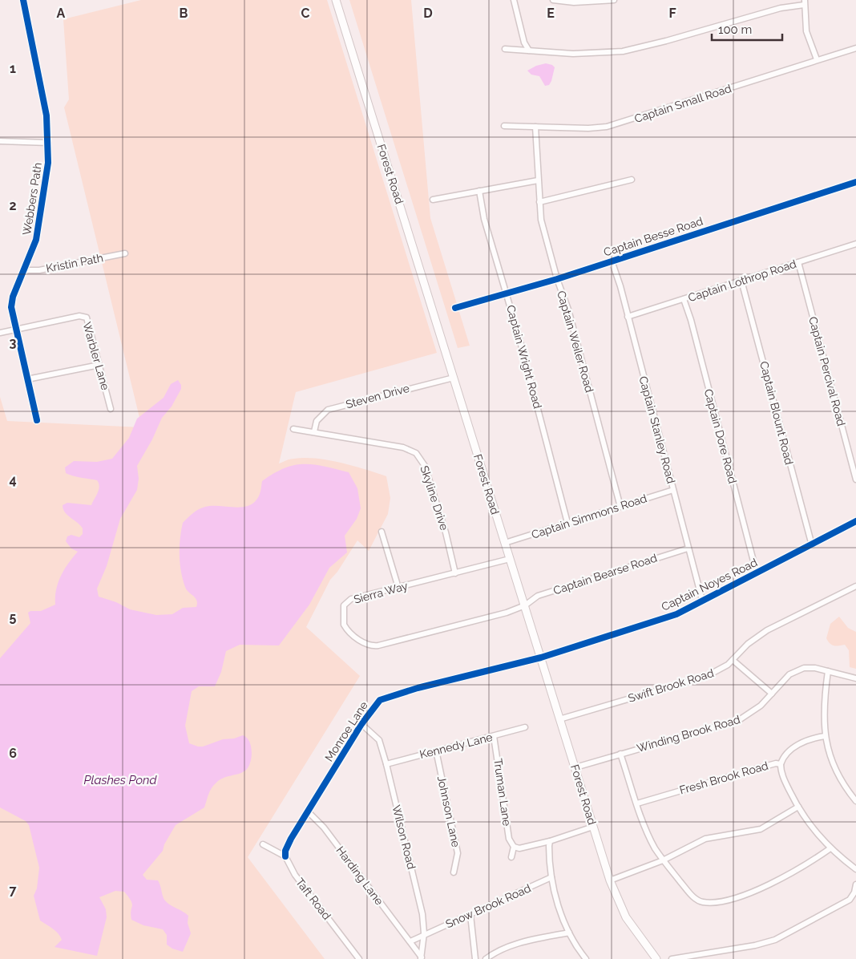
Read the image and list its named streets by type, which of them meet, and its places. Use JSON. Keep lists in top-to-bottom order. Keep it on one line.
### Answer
{"streets":{"main road":["Forest Road"],"street":["Captain Small Road","Webbers Path","Captain Besse Road","Kristin Path","Captain Lothrop Road","Captain Weiler Road","Warbler Lane","Captain Wright Road","Captain Percival Road","Steven Drive","Captain Blount Road","Captain Stanley Road","Captain Dore Road","Skyline Drive","Captain Simmons Road","Captain Bearse Road","Captain Noyes Road","Sierra Way","Swift Brook Road","Monroe Lane","Winding Brook Road","Kennedy Lane","Fresh Brook Road","Truman Lane","Johnson Lane","Wilson Road","Harding Lane","Taft Road","Snow Brook Road"]},"crossings":[["Captain Small Road","Captain Weiler Road"],["Forest Road","Steven Drive"],["Forest Road","Captain Simmons Road"],["Forest Road","Captain Bearse Road"],["Forest Road","Captain Noyes Road"],["Forest Road","Sierra Way"],["Forest Road","Swift Brook Road"],["Forest Road","Monroe Lane"],["Forest Road","Winding Brook Road"],["Webbers Path","Kristin Path"],["Webbers Path","Warbler Lane"],["Captain Besse Road","Captain Weiler Road"],["Captain Besse Road","Captain Wright Road"],["Captain Besse Road","Captain Stanley Road"],["Captain Lothrop Road","Captain Percival Road"],["Captain Lothrop Road","Captain Blount Road"],["Captain Lothrop Road","Captain Stanley Road"],["Captain Lothrop Road","Captain Dore Road"],["Captain Weiler Road","Captain Simmons Road"],["Captain Wright Road","Captain Simmons Road"],["Steven Drive","Skyline Drive"],["Captain Blount Road","Captain Noyes Road"],["Captain Stanley Road","Captain Simmons Road"],["Captain Stanley Road","Captain Bearse Road"],["Captain Stanley Road","Captain Noyes Road"],["Captain Dore Road","Captain Noyes Road"],["Skyline Drive","Sierra Way"],["Captain Bearse Road","Sierra Way"],["Captain Noyes Road","Monroe Lane"],["Monroe Lane","Wilson Road"],["Monroe Lane","Harding Lane"],["Monroe Lane","Taft Road"],["Kennedy Lane","Truman Lane"],["Kennedy Lane","Johnson Lane"],["Kennedy Lane","Wilson Road"],["Wilson Road","Harding Lane"],["Wilson Road","Snow Brook Road"]],"water":["Plashes Pond"],"scale_bar":"100 m","grid":{"columns":["A","B","C","D","E","F"],"rows":["1","2","3","4","5","6","7"]}}
